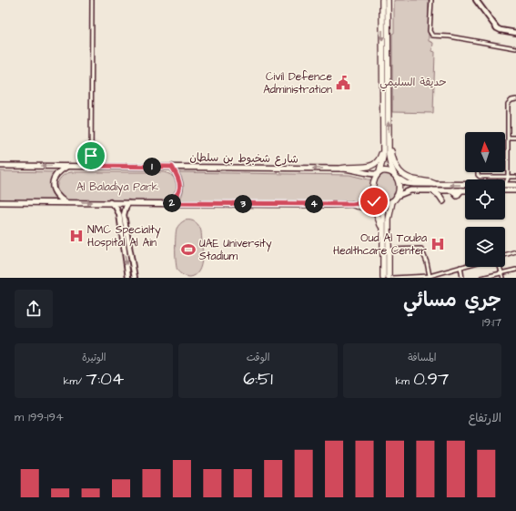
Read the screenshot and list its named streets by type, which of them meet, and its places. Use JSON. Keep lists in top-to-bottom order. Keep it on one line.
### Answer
{"streets":{"main road":["شارع شخبوط بن سلطان"]},"parks":["حديقة السليمي","Al Baladiya Park"],"places":{"public building":["Civil Defence Administration"],"hospital":["NMC Specialty Hospital Al Ain","Oud Al Touba Healthcare Center"],"sports":["UAE University Stadium"]},"north":"top","page":{"pins":["1","2","3","4"],"heading":["جري مسائي","19:17"],"stats":[["المسافة","0.97 km"],["الوقت","6:51"],["الوتيرة","7:04 /km"]],"chart":["الارتفاع","194–199 m"]}}
